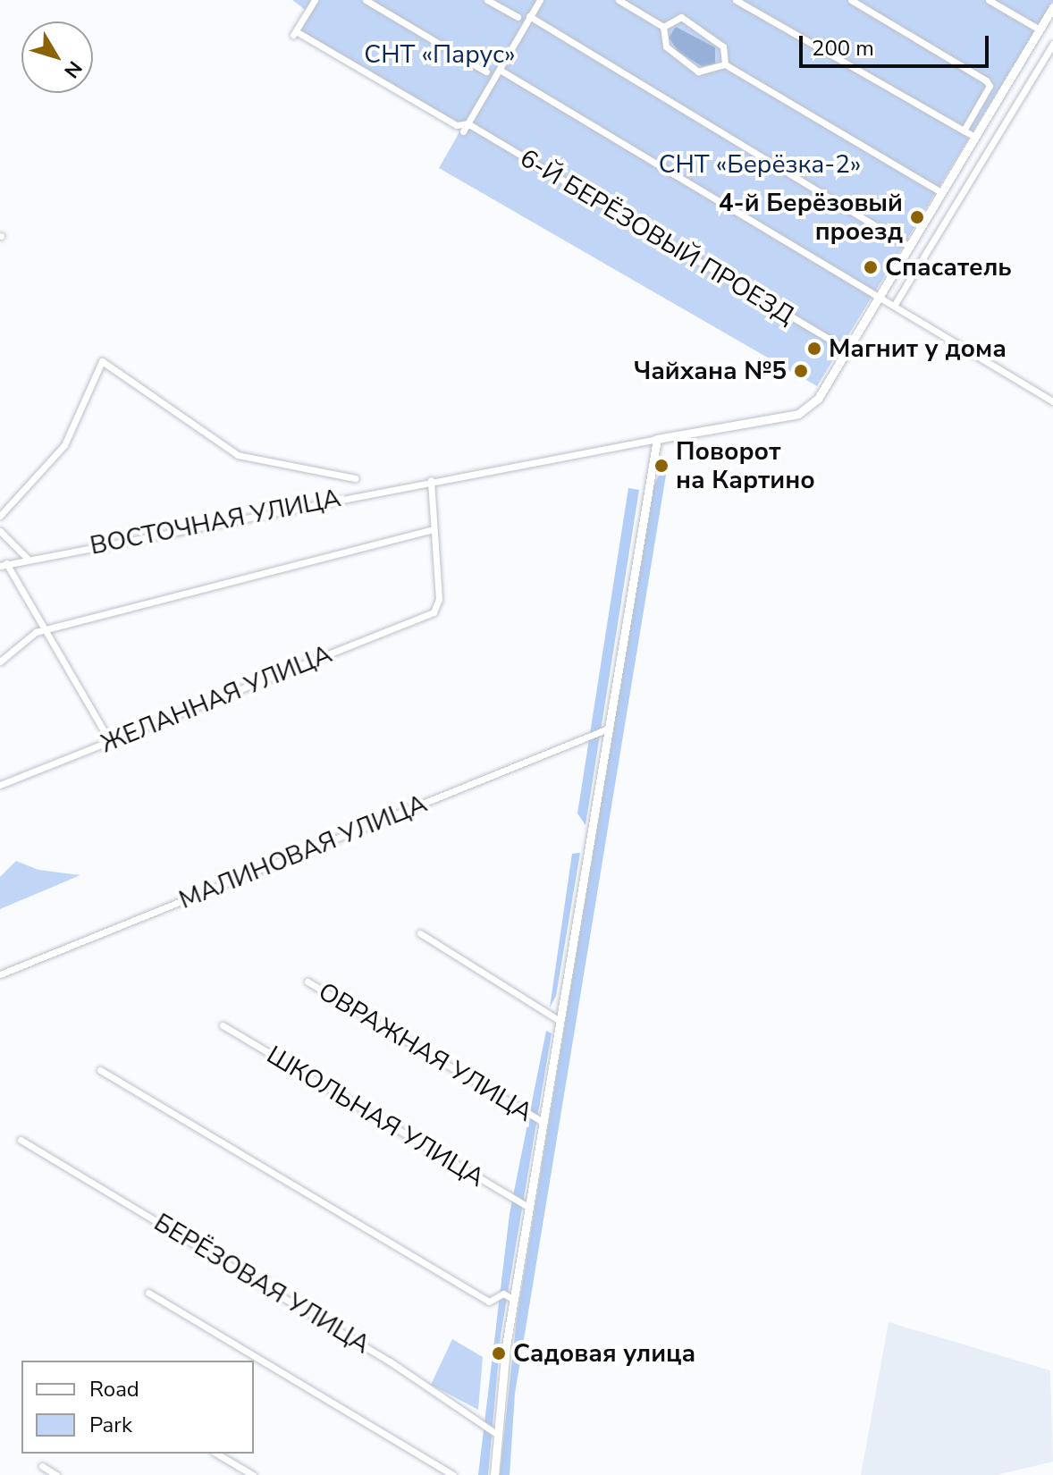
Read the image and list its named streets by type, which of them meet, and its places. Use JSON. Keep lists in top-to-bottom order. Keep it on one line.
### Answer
{"streets":{"street":["6-Й БЕРЁЗОВЫЙ ПРОЕЗД","ВОСТОЧНАЯ УЛИЦА","ЖЕЛАННАЯ УЛИЦА","МАЛИНОВАЯ УЛИЦА","ОВРАЖНАЯ УЛИЦА","ШКОЛЬНАЯ УЛИЦА","БЕРЁЗОВАЯ УЛИЦА"]},"parks":["СНТ «Парус»","СНТ «Берёзка-2»"],"places":["4-й Берёзовый проезд","Спасатель","Магнит у дома","Чайхана №5","Поворот на Картино","Садовая улица"],"legend":["Road","Park"],"scale_bar":"200 m","north":"bottom right"}
